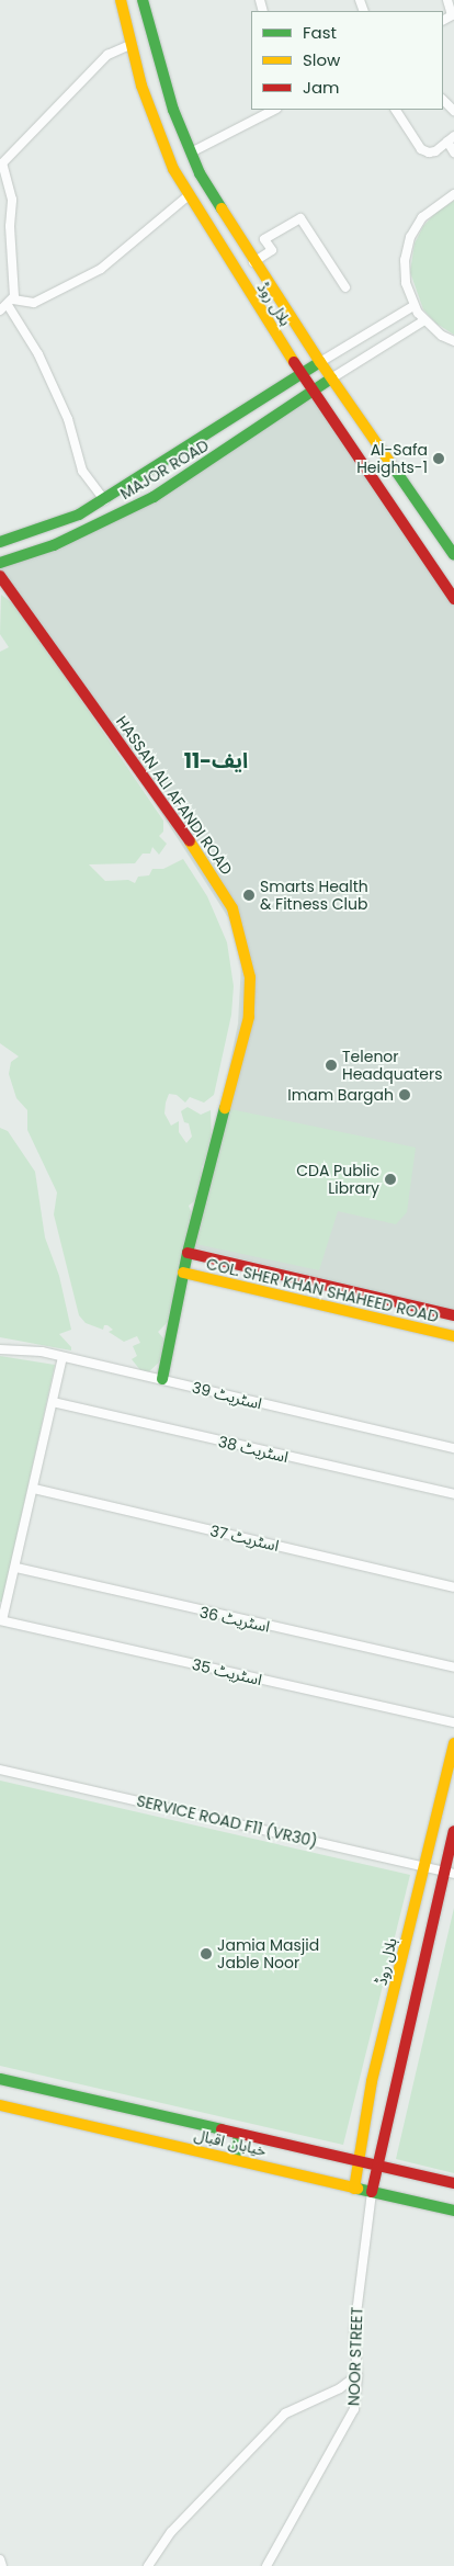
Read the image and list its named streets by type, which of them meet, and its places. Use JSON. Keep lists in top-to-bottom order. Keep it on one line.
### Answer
{"streets":{"street":["ہلال روڈ","MAJOR ROAD","HASSAN ALI AFANDI ROAD","COL. SHER KHAN SHAHEED ROAD","اسٹریٹ 39","اسٹریٹ 38","اسٹریٹ 37","اسٹریٹ 36","اسٹریٹ 35","SERVICE ROAD F11 (VR30)","خیابان اقبال","NOOR STREET"]},"crossings":[["ہلال روڈ","MAJOR ROAD"],["ہلال روڈ","SERVICE ROAD F11 (VR30)"],["ہلال روڈ","خیابان اقبال"],["HASSAN ALI AFANDI ROAD","COL. SHER KHAN SHAHEED ROAD"],["HASSAN ALI AFANDI ROAD","اسٹریٹ 39"],["خیابان اقبال","NOOR STREET"]],"districts":["ایف-11"],"places":["Al-Safa Heights-1","Smarts Health & Fitness Club","Telenor Headquaters","Imam Bargah","CDA Public Library","Jamia Masjid Jable Noor"],"legend":["Fast","Slow","Jam"]}
